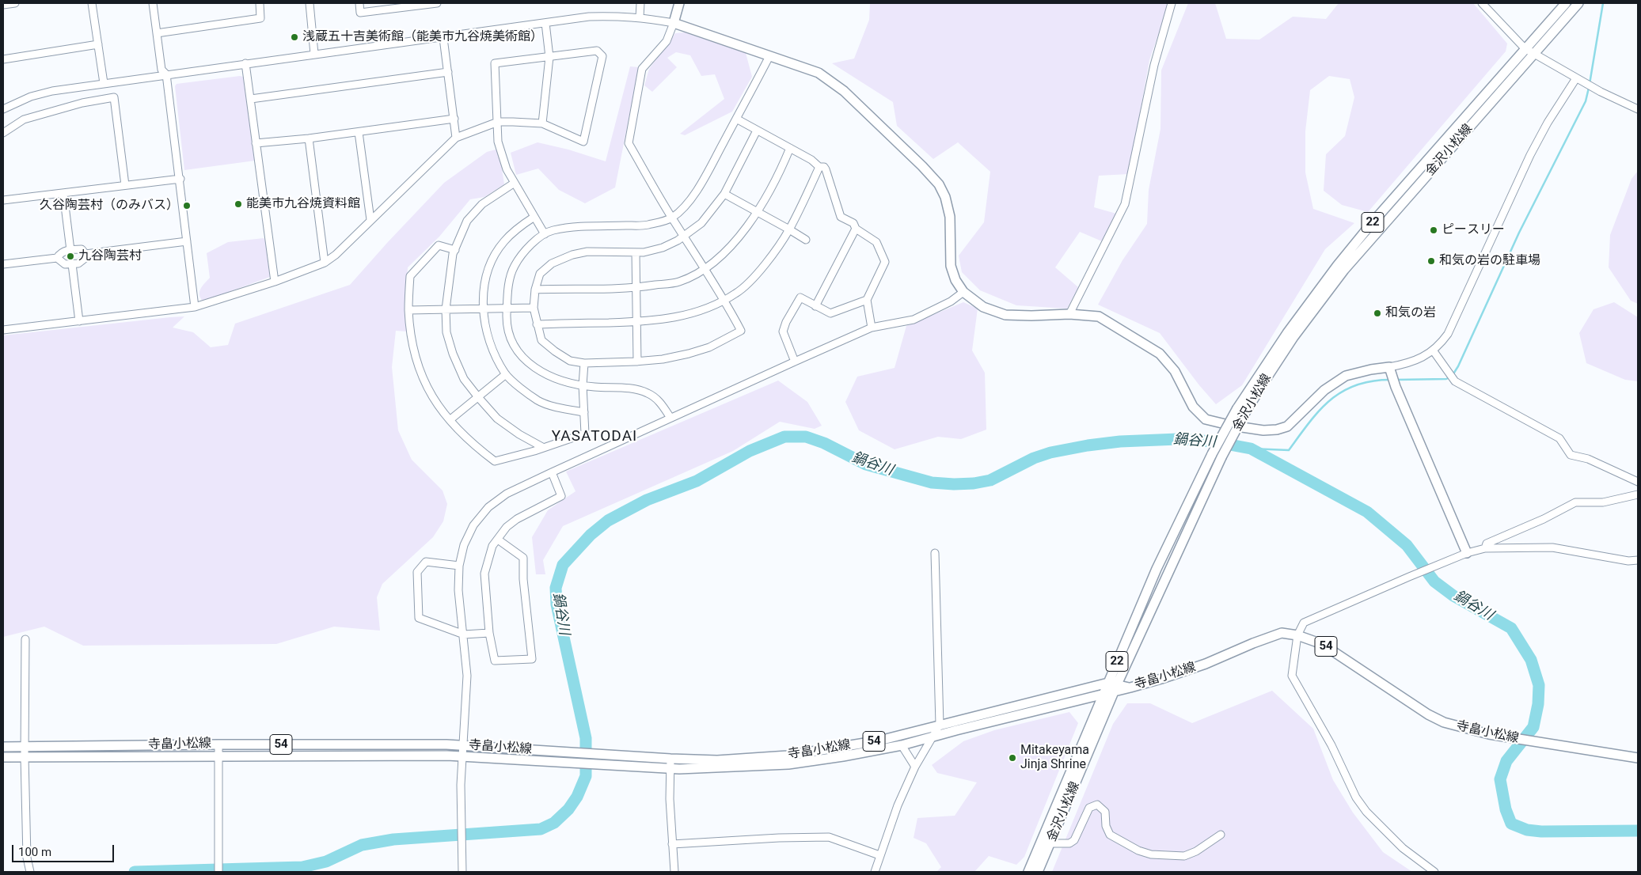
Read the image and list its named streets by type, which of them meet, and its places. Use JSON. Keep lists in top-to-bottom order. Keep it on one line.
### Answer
{"streets":{"main road":["金沢小松線","22","54","寺畠小松線"]},"crossings":[["金沢小松線","寺畠小松線"]],"districts":["YASATODAI"],"water":["鍋谷川"],"places":["浅蔵五十吉美術館（能美市九谷焼美術館）","能美市九谷焼資料館","久谷陶芸村（のみバス）","ピースリー","九谷陶芸村","和気の岩の駐車場","和気の岩","Mitakeyama Jinja Shrine"],"scale_bar":"100 m"}
